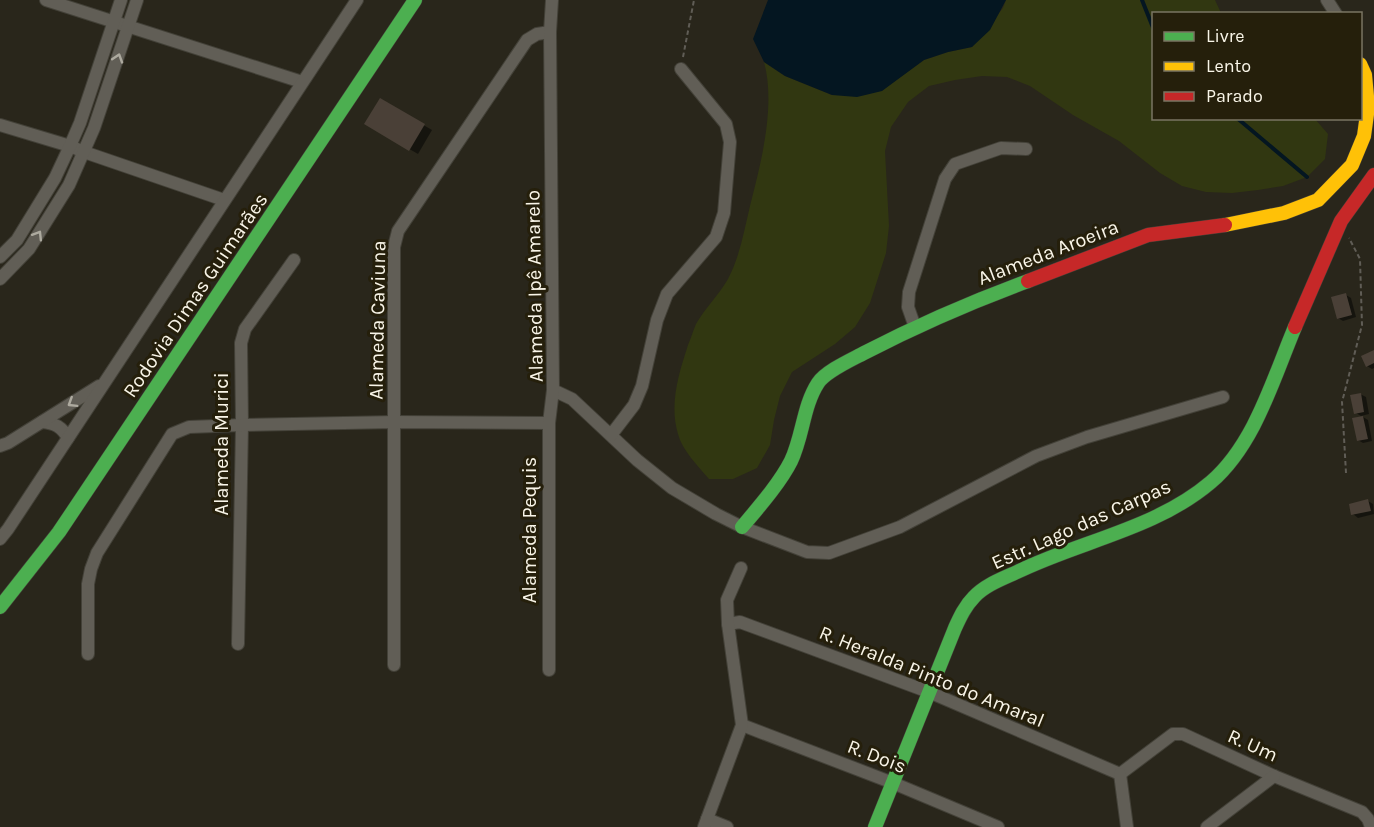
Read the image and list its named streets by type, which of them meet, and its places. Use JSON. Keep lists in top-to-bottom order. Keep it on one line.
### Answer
{"streets":{"street":["Alameda Aroeira","Alameda Ipê Amarelo","Rodovia Dimas Guimarães","Alameda Caviuna","Alameda Murici","Estr. Lago das Carpas","Alameda Pequis","R. Heralda Pinto do Amaral","R. Um","R. Dois"]},"crossings":[["Alameda Aroeira","Alameda Ipê Amarelo"],["Alameda Ipê Amarelo","Alameda Caviuna"],["Alameda Ipê Amarelo","Alameda Pequis"],["Estr. Lago das Carpas","R. Heralda Pinto do Amaral"],["Estr. Lago das Carpas","R. Dois"],["R. Heralda Pinto do Amaral","R. Um"]],"legend":["Livre","Lento","Parado"]}
